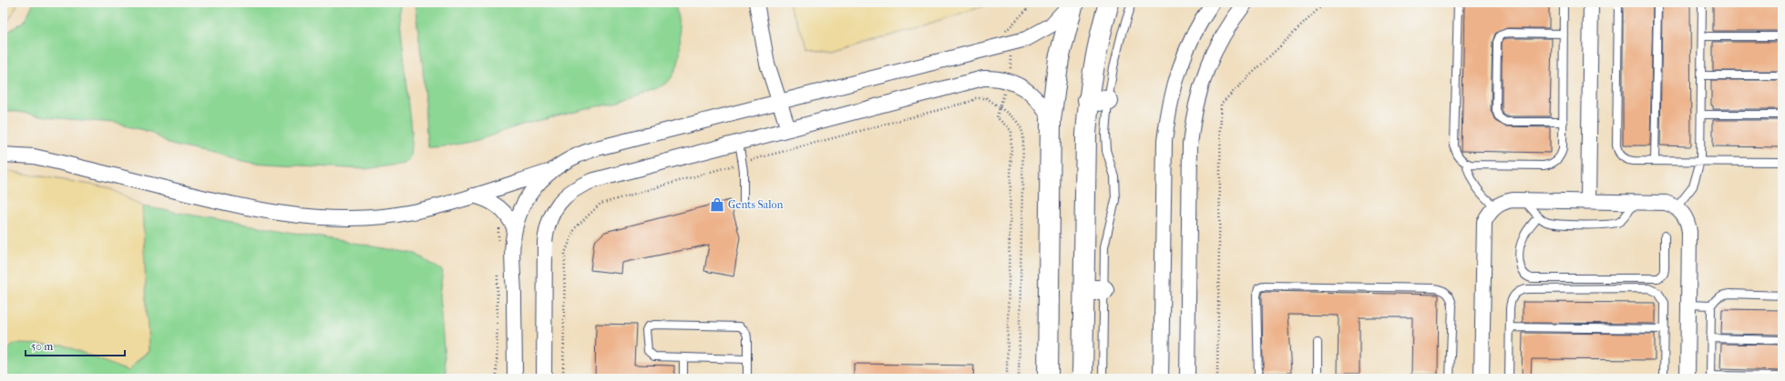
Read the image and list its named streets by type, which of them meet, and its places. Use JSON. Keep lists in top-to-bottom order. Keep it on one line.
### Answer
{"places":{"shop":["Gents Salon"]},"scale_bar":"50 m"}
